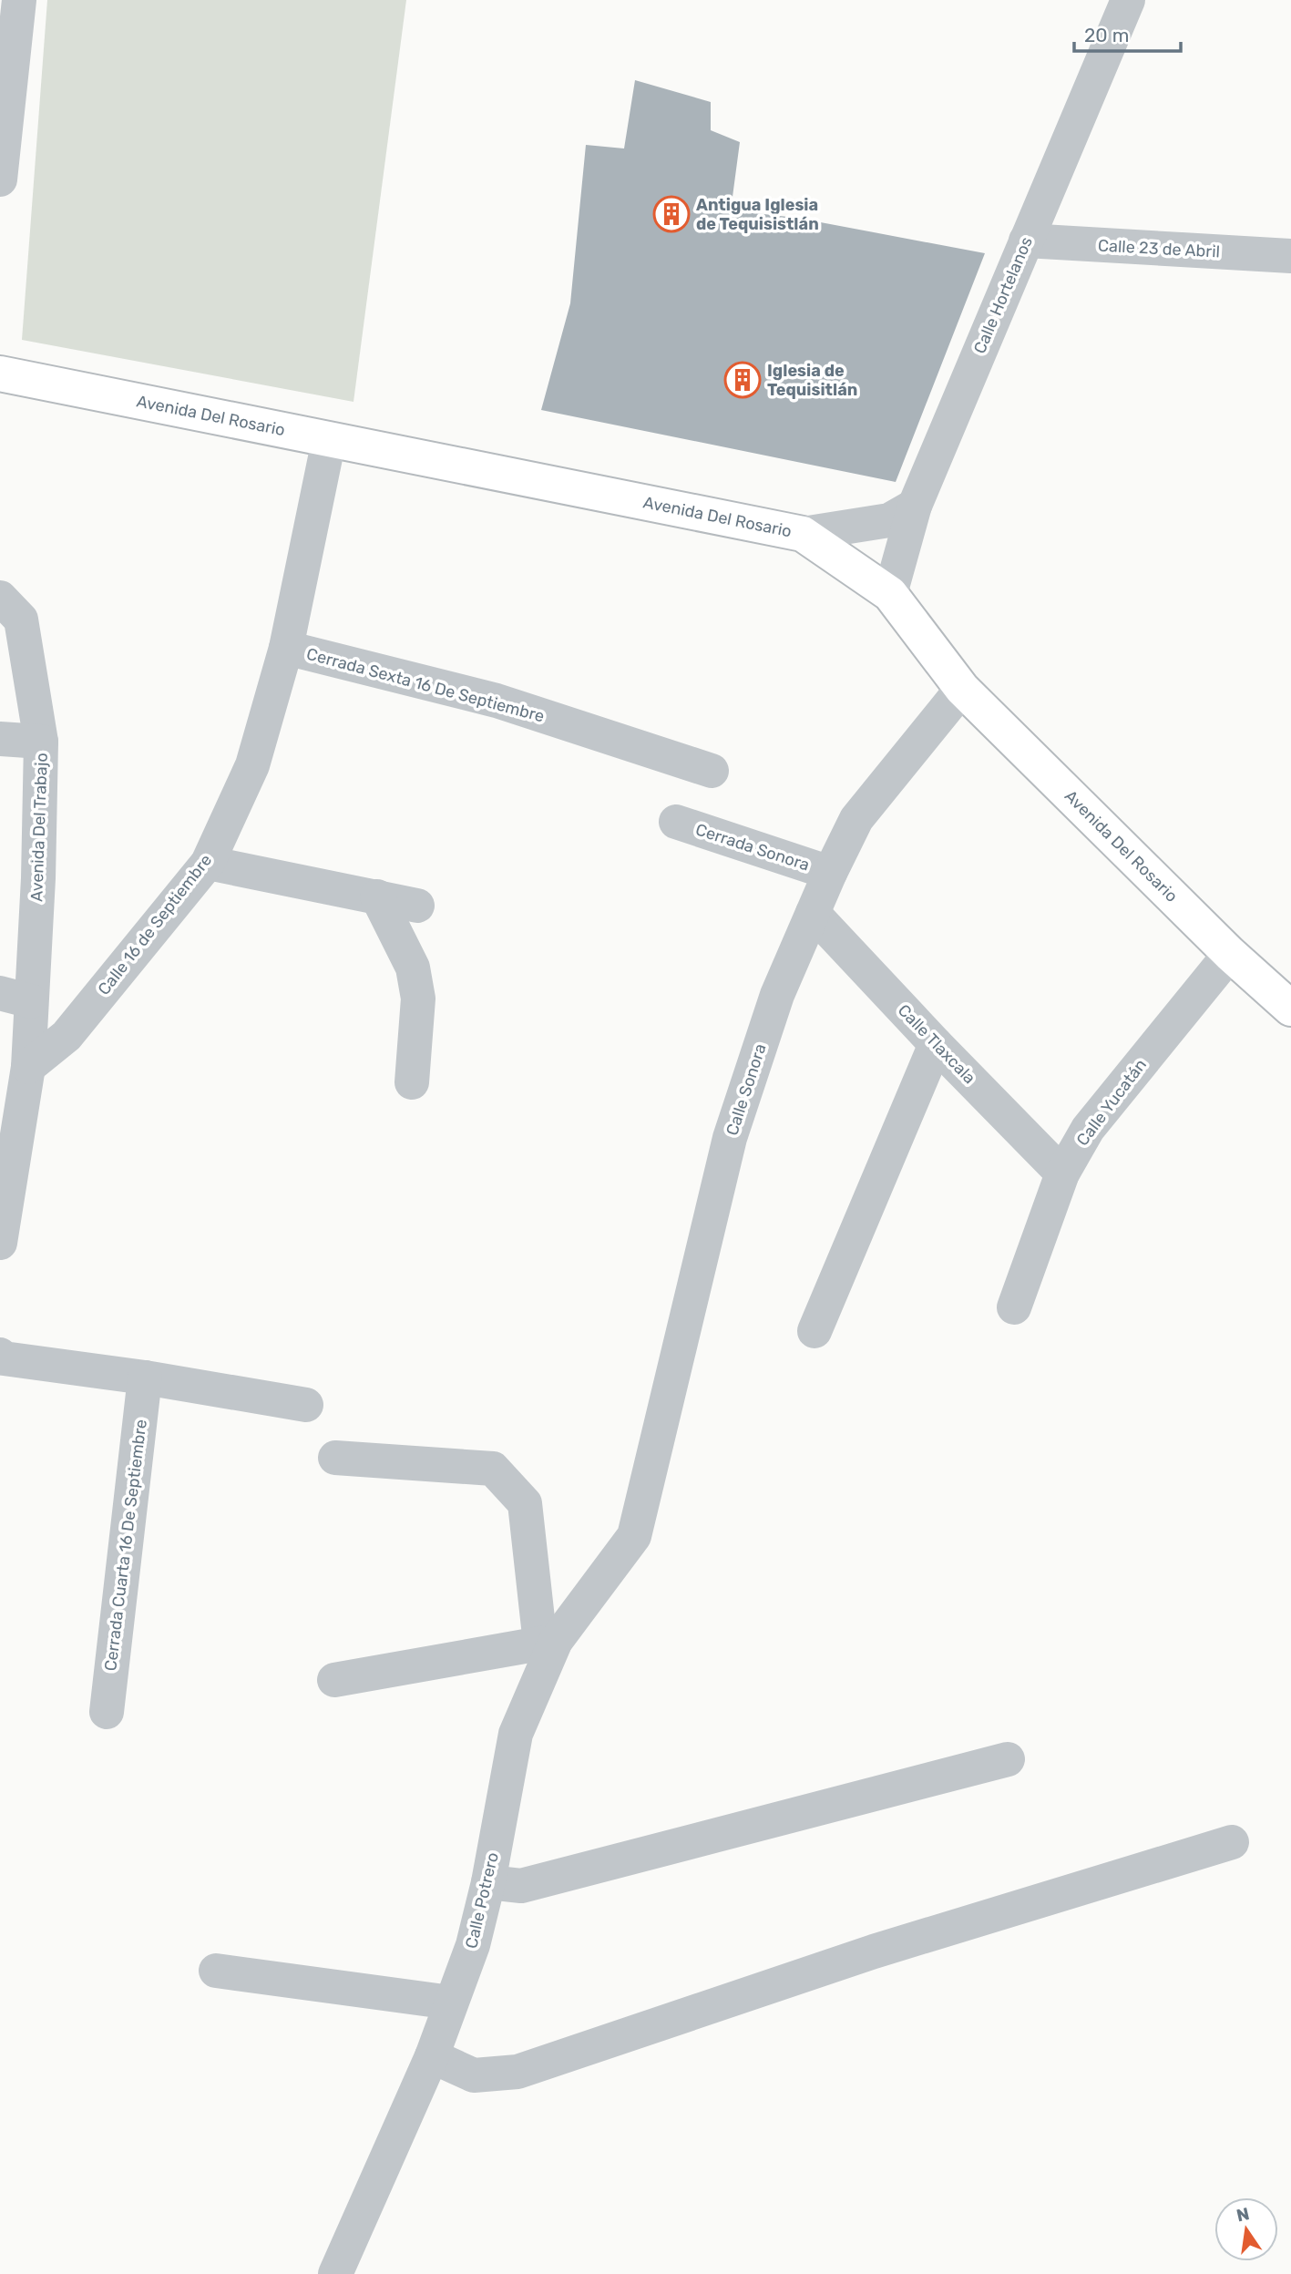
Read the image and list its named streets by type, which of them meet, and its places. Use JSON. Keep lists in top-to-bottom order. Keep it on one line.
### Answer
{"streets":{"main road":["Avenida Del Rosario"],"street":["Calle 23 de Abril","Calle Hortelanos","Cerrada Sexta 16 De Septiembre","Avenida Del Trabajo","Cerrada Sonora","Calle 16 de Septiembre","Calle Tlaxcala","Calle Sonora","Calle Yucatán","Cerrada Cuarta 16 De Septiembre","Calle Potrero"]},"crossings":[["Calle 23 de Abril","Calle Hortelanos"],["Calle Hortelanos","Avenida Del Rosario"],["Avenida Del Rosario","Calle 16 de Septiembre"],["Avenida Del Rosario","Calle Sonora"],["Avenida Del Rosario","Calle Yucatán"],["Cerrada Sexta 16 De Septiembre","Calle 16 de Septiembre"],["Avenida Del Trabajo","Calle 16 de Septiembre"],["Cerrada Sonora","Calle Sonora"],["Calle Tlaxcala","Calle Sonora"],["Calle Tlaxcala","Calle Yucatán"],["Calle Sonora","Calle Potrero"]],"places":{"building":["Antigua Iglesia de Tequisistlán","Iglesia de Tequisitlán"]},"scale_bar":"20 m","north":"top"}
